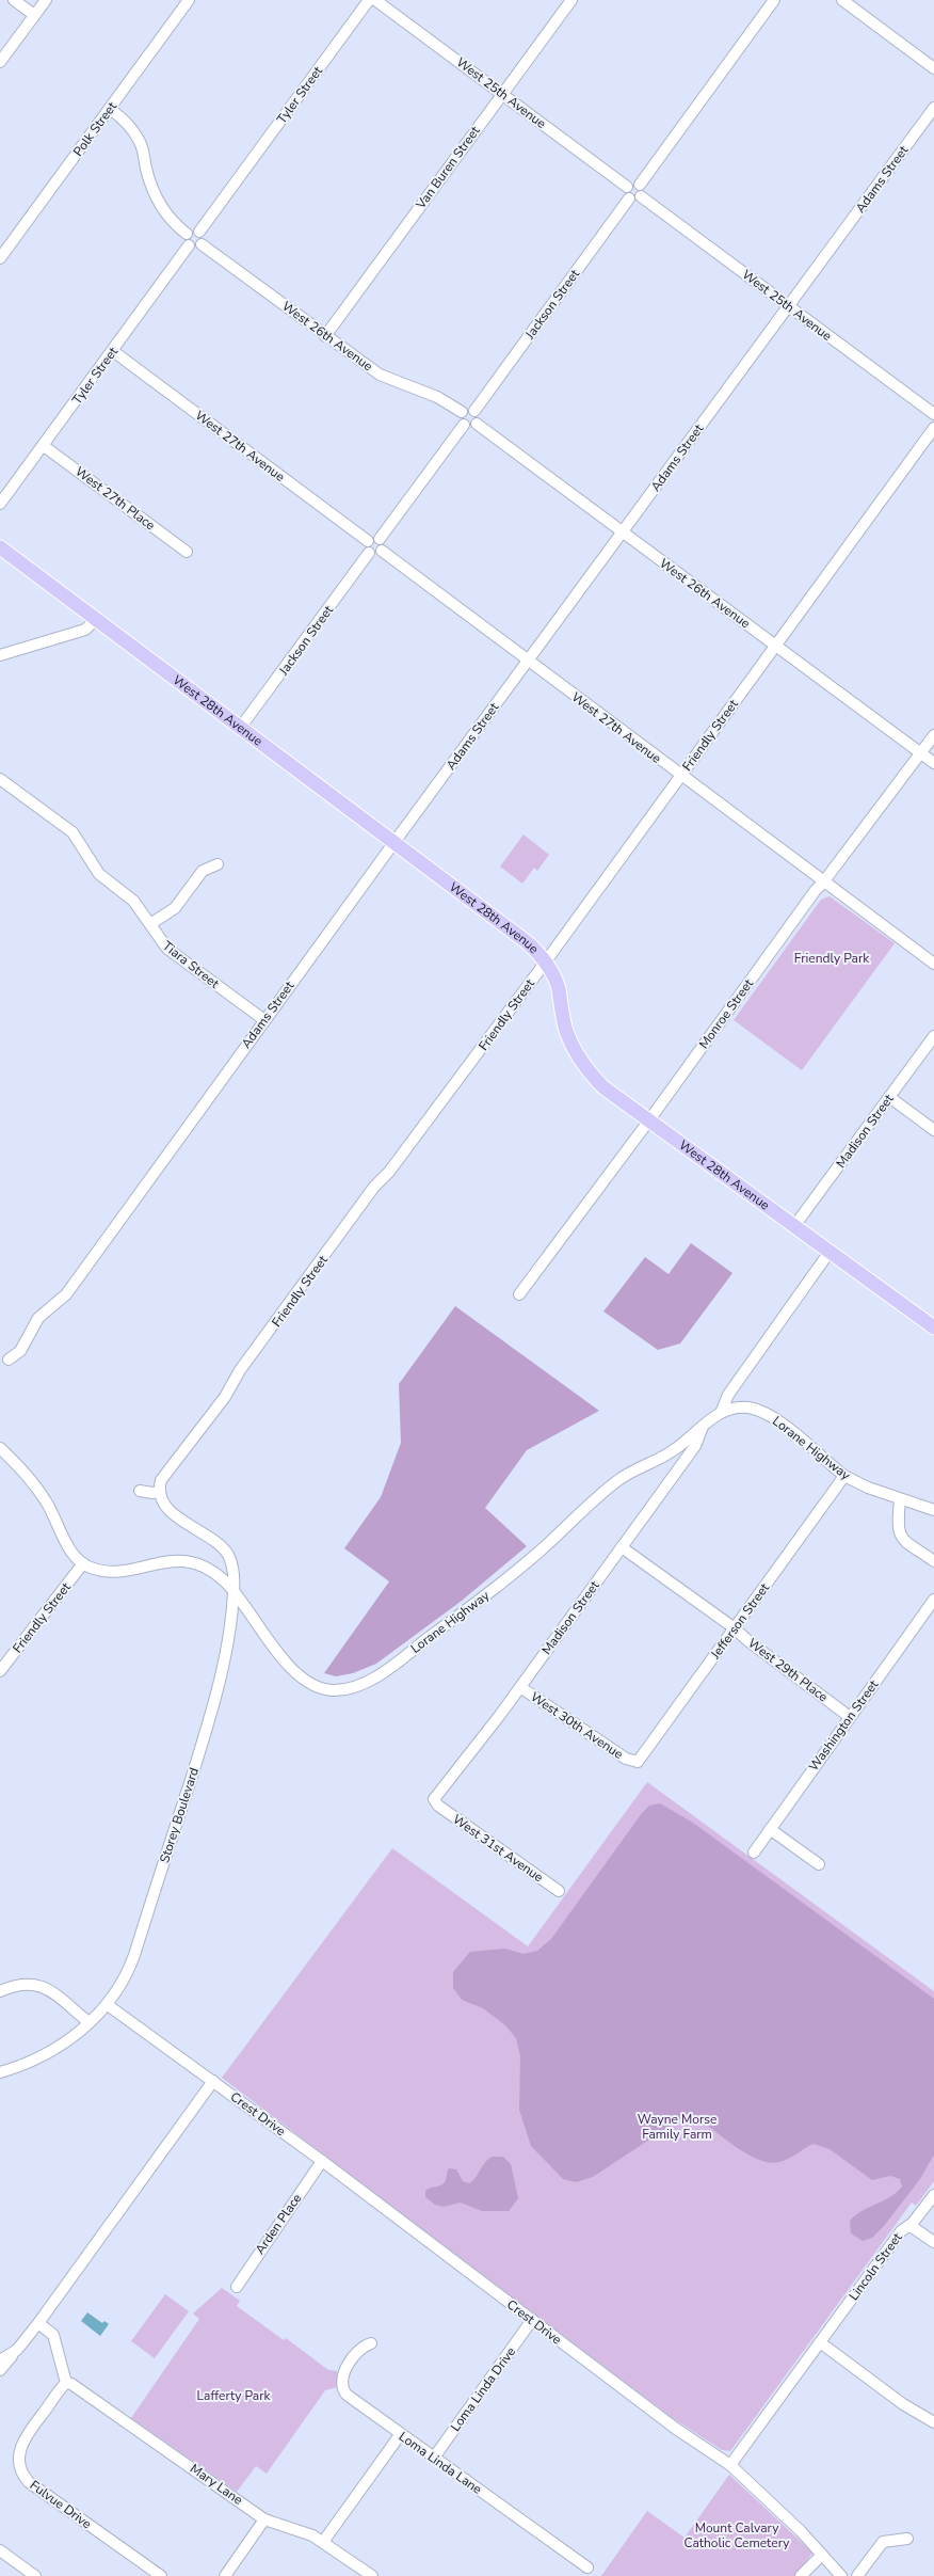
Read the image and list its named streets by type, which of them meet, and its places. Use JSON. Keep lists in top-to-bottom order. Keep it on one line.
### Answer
{"streets":{"main road":["West 28th Avenue"],"street":["West 25th Avenue","Tyler Street","Polk Street","Van Buren Street","Adams Street","Jackson Street","West 26th Avenue","West 27th Avenue","West 27th Place","Friendly Street","Tiara Street","Monroe Street","Madison Street","Lorane Highway","Jefferson Street","West 29th Place","West 30th Avenue","Washington Street","Storey Boulevard","West 31st Avenue","Crest Drive","Arden Place","Lincoln Street","Loma Linda Drive","Loma Linda Lane","Mary Lane","Fulvue Drive"]},"crossings":[["West 25th Avenue","Van Buren Street"],["West 25th Avenue","Adams Street"],["West 25th Avenue","Jackson Street"],["Tyler Street","West 26th Avenue"],["Tyler Street","West 27th Avenue"],["Tyler Street","West 27th Place"],["Van Buren Street","West 26th Avenue"],["Adams Street","West 26th Avenue"],["Adams Street","West 27th Avenue"],["Adams Street","West 28th Avenue"],["Adams Street","Tiara Street"],["Jackson Street","West 26th Avenue"],["Jackson Street","West 27th Avenue"],["Jackson Street","West 28th Avenue"],["West 26th Avenue","Friendly Street"],["West 26th Avenue","Monroe Street"],["West 27th Avenue","Friendly Street"],["West 27th Avenue","Monroe Street"],["West 28th Avenue","Friendly Street"],["West 28th Avenue","Monroe Street"],["West 28th Avenue","Madison Street"],["Friendly Street","Lorane Highway"],["Madison Street","Lorane Highway"],["Madison Street","West 29th Place"],["Madison Street","West 30th Avenue"],["Madison Street","West 31st Avenue"],["Lorane Highway","Jefferson Street"],["Lorane Highway","Storey Boulevard"],["Jefferson Street","West 29th Place"],["Jefferson Street","West 30th Avenue"],["West 29th Place","Washington Street"],["Storey Boulevard","Crest Drive"],["Crest Drive","Arden Place"],["Crest Drive","Lincoln Street"],["Crest Drive","Loma Linda Drive"],["Loma Linda Drive","Loma Linda Lane"],["Mary Lane","Fulvue Drive"]],"parks":["Friendly Park","Wayne Morse Family Farm","Lafferty Park","Mount Calvary Catholic Cemetery"]}
